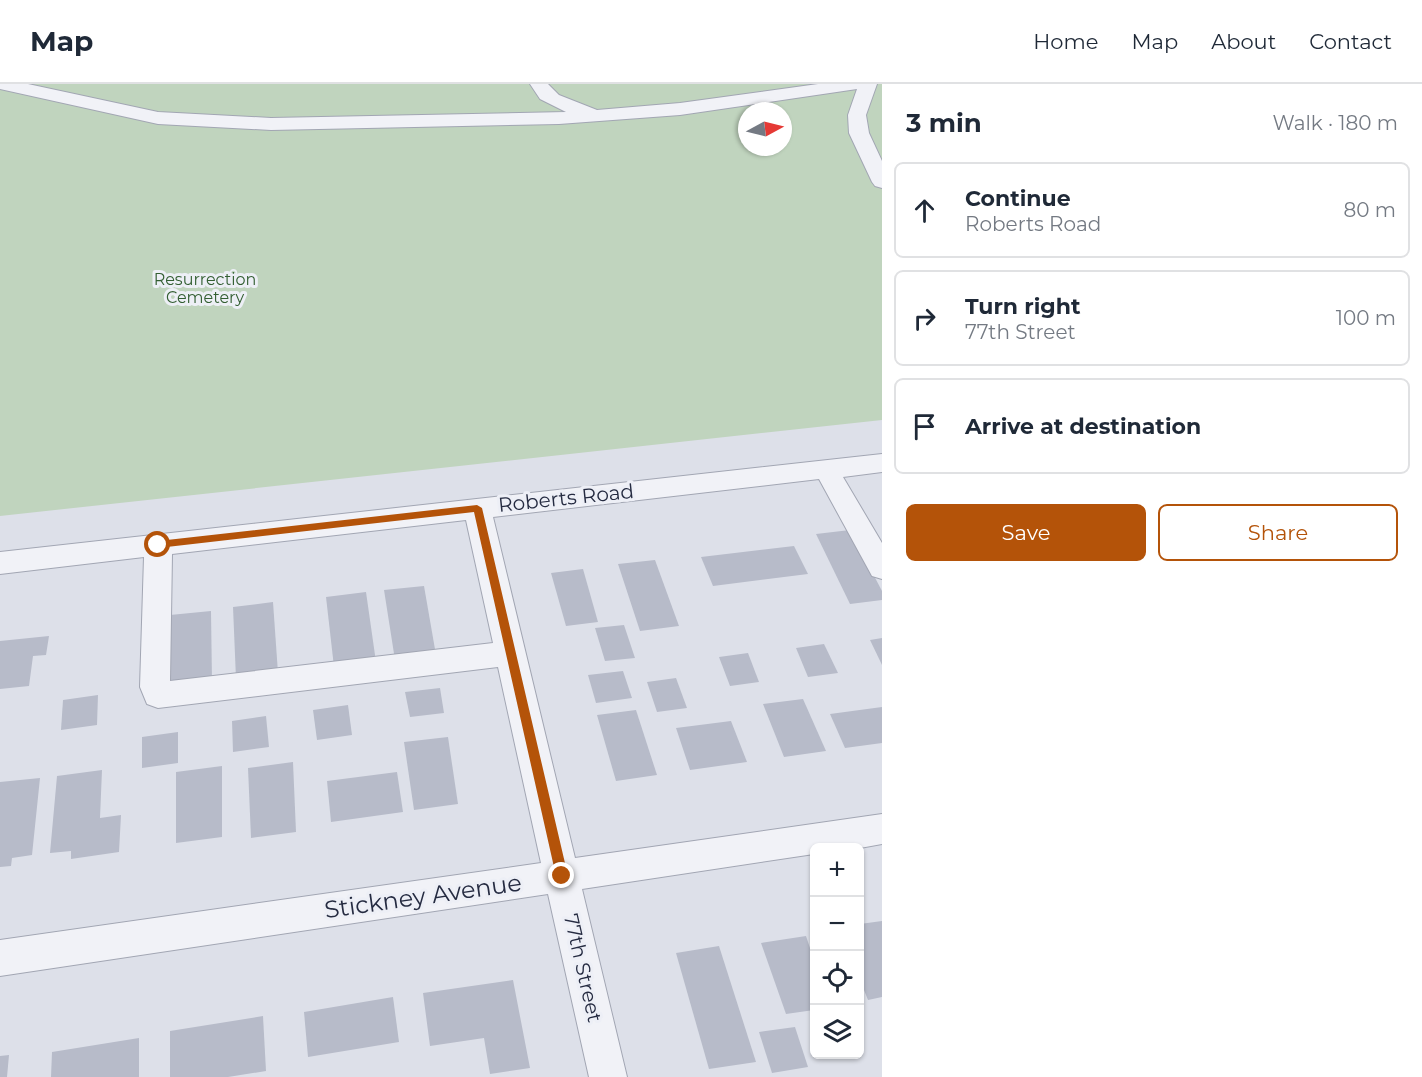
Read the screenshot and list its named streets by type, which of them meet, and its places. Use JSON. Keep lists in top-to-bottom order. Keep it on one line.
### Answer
{"streets":{"street":["Roberts Road","Stickney Avenue","77th Street"]},"crossings":[["Roberts Road","77th Street"],["Stickney Avenue","77th Street"]],"parks":["Resurrection Cemetery"],"north":"right","page":{"header":"Map","nav":["Home","Map","About","Contact"],"heading":["3 min","Walk · 180 m"],"list":[["Continue","Roberts Road","80 m"],["Turn right","77th Street","100 m"],"Arrive at destination"],"buttons":["Save","Share"],"map_buttons":["+","−"]}}
